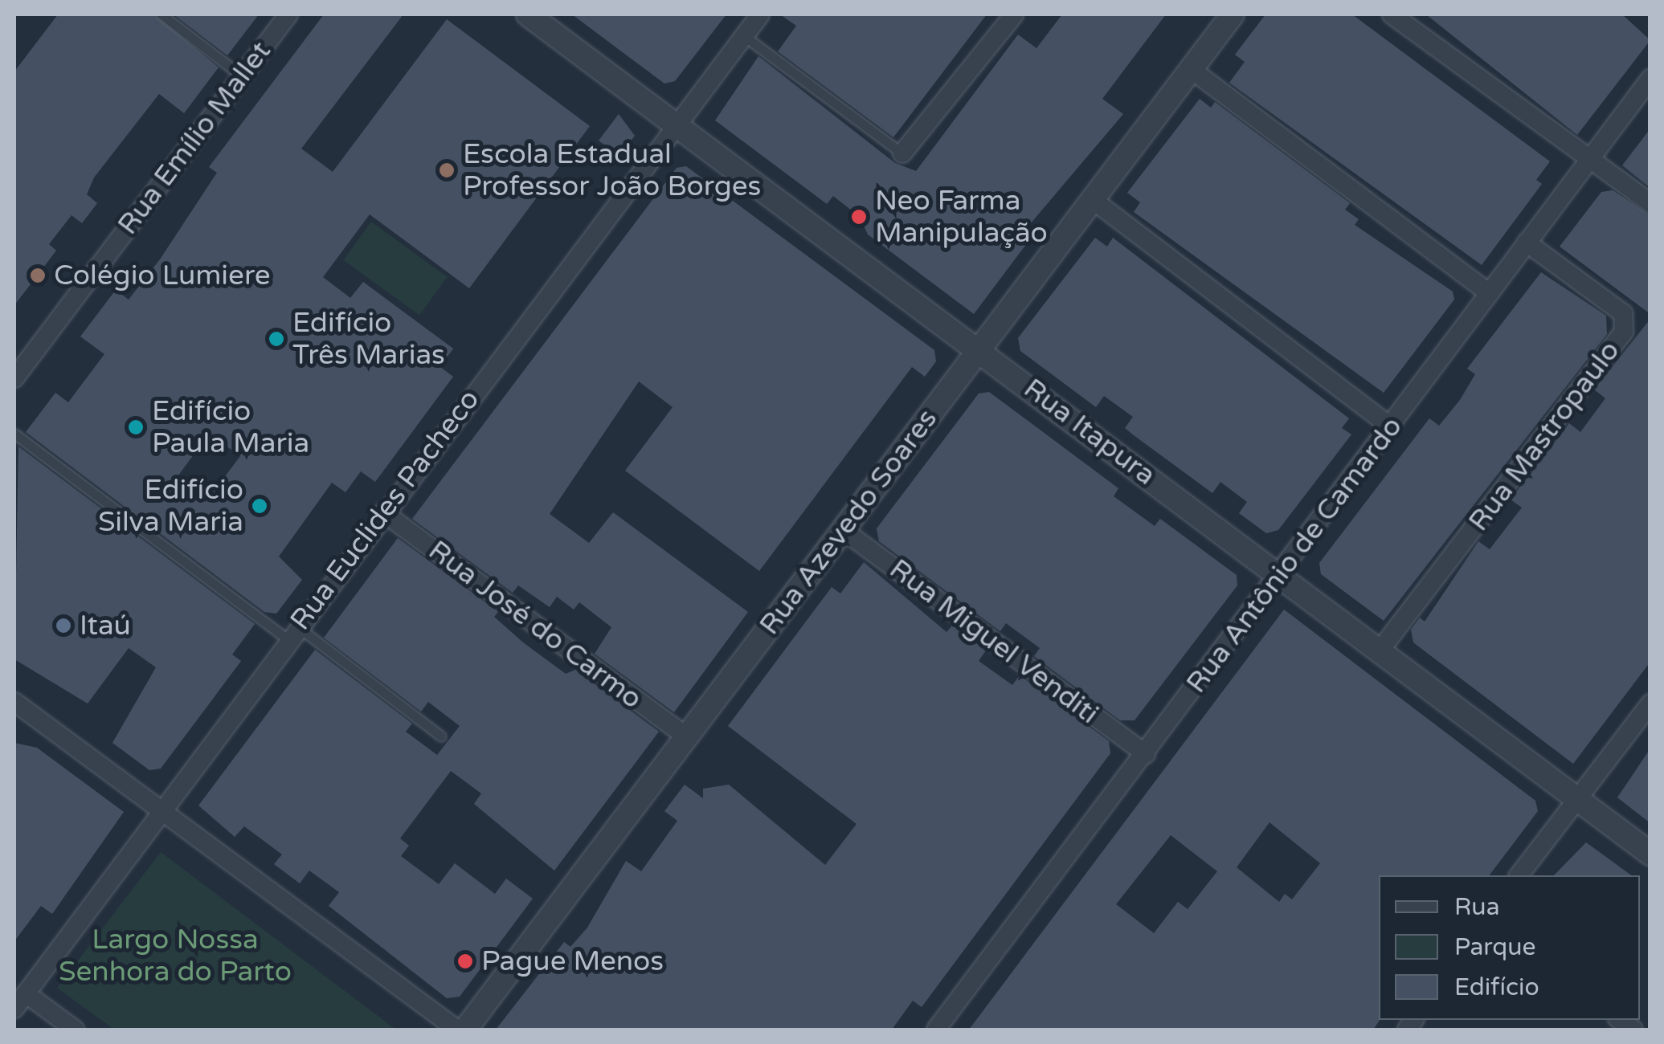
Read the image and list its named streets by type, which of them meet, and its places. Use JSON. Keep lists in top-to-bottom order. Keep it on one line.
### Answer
{"streets":{"street":["Rua Emílio Mallet","Rua Itapura","Rua Mastropaulo","Rua Euclides Pacheco","Rua Azevedo Soares","Rua Antônio de Camardo","Rua José do Carmo","Rua Miguel Venditi"]},"crossings":[["Rua Itapura","Rua Mastropaulo"],["Rua Itapura","Rua Euclides Pacheco"],["Rua Itapura","Rua Azevedo Soares"],["Rua Itapura","Rua Antônio de Camardo"],["Rua Mastropaulo","Rua Antônio de Camardo"],["Rua Euclides Pacheco","Rua José do Carmo"],["Rua Azevedo Soares","Rua José do Carmo"],["Rua Azevedo Soares","Rua Miguel Venditi"],["Rua Antônio de Camardo","Rua Miguel Venditi"]],"parks":["Largo Nossa Senhora do Parto"],"places":["Escola Estadual Professor João Borges","Neo Farma Manipulação","Colégio Lumiere","Edifício Três Marias","Edifício Paula Maria","Edifício Silva Maria","Itaú","Pague Menos"],"legend":["Rua","Parque","Edifício"]}
